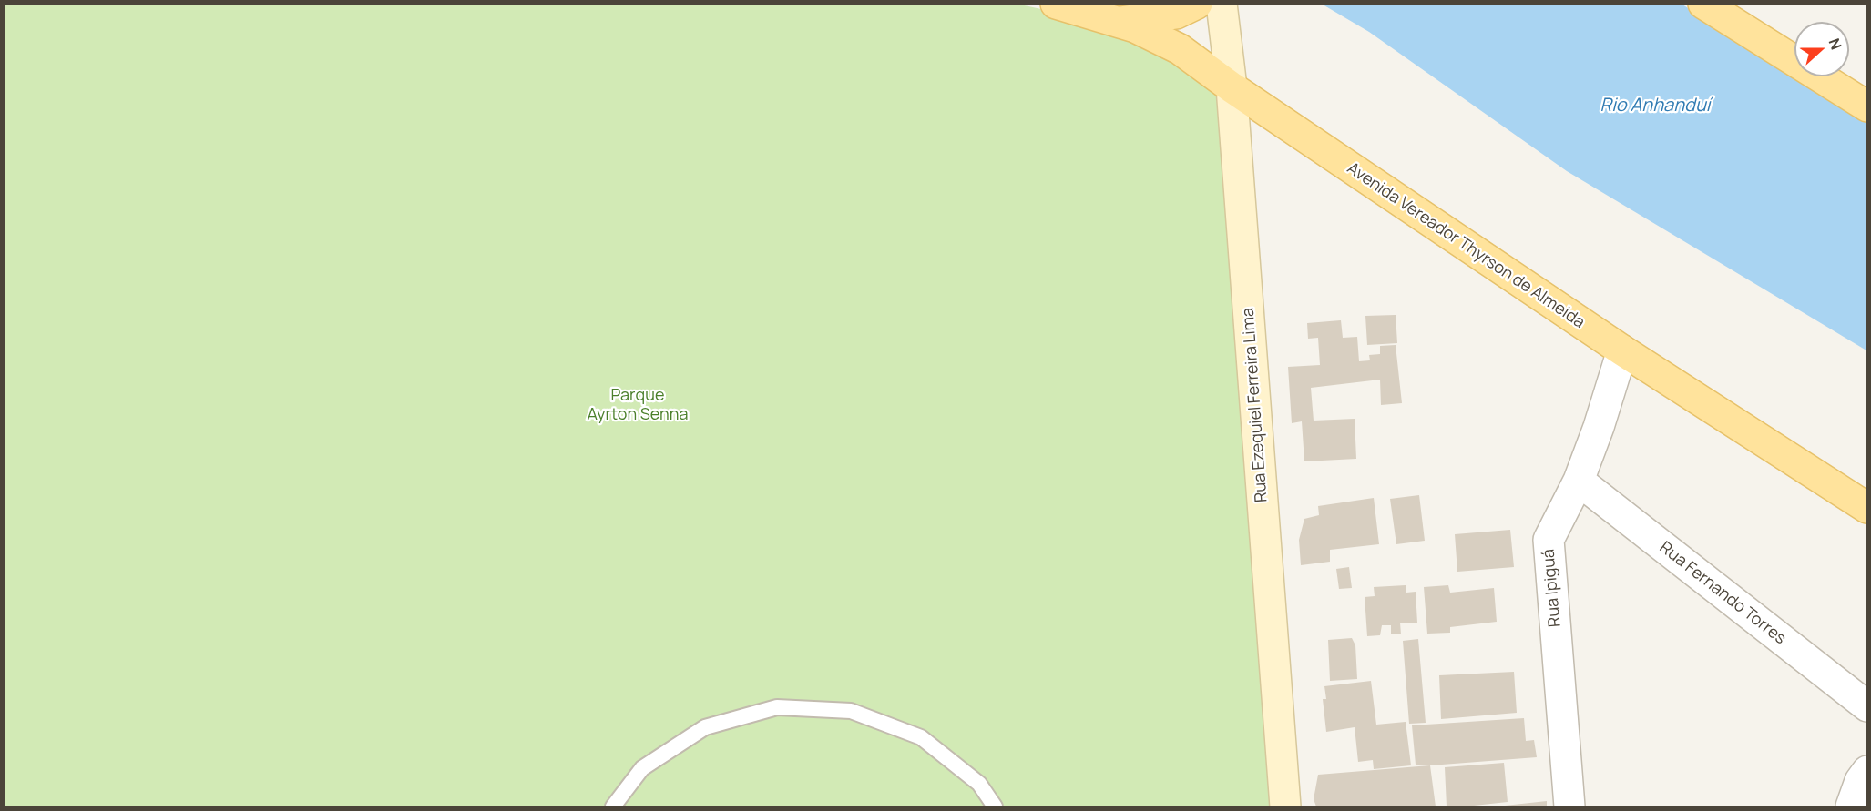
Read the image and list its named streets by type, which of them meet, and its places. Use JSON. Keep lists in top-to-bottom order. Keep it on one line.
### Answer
{"streets":{"main road":["Avenida Vereador Thyrson de Almeida","Rua Ezequiel Ferreira Lima"],"street":["Rua Ipiguá","Rua Fernando Torres"]},"crossings":[["Avenida Vereador Thyrson de Almeida","Rua Ezequiel Ferreira Lima"],["Avenida Vereador Thyrson de Almeida","Rua Ipiguá"],["Rua Ipiguá","Rua Fernando Torres"]],"water":["Rio Anhanduí"],"parks":["Parque Ayrton Senna"],"north":"right"}
